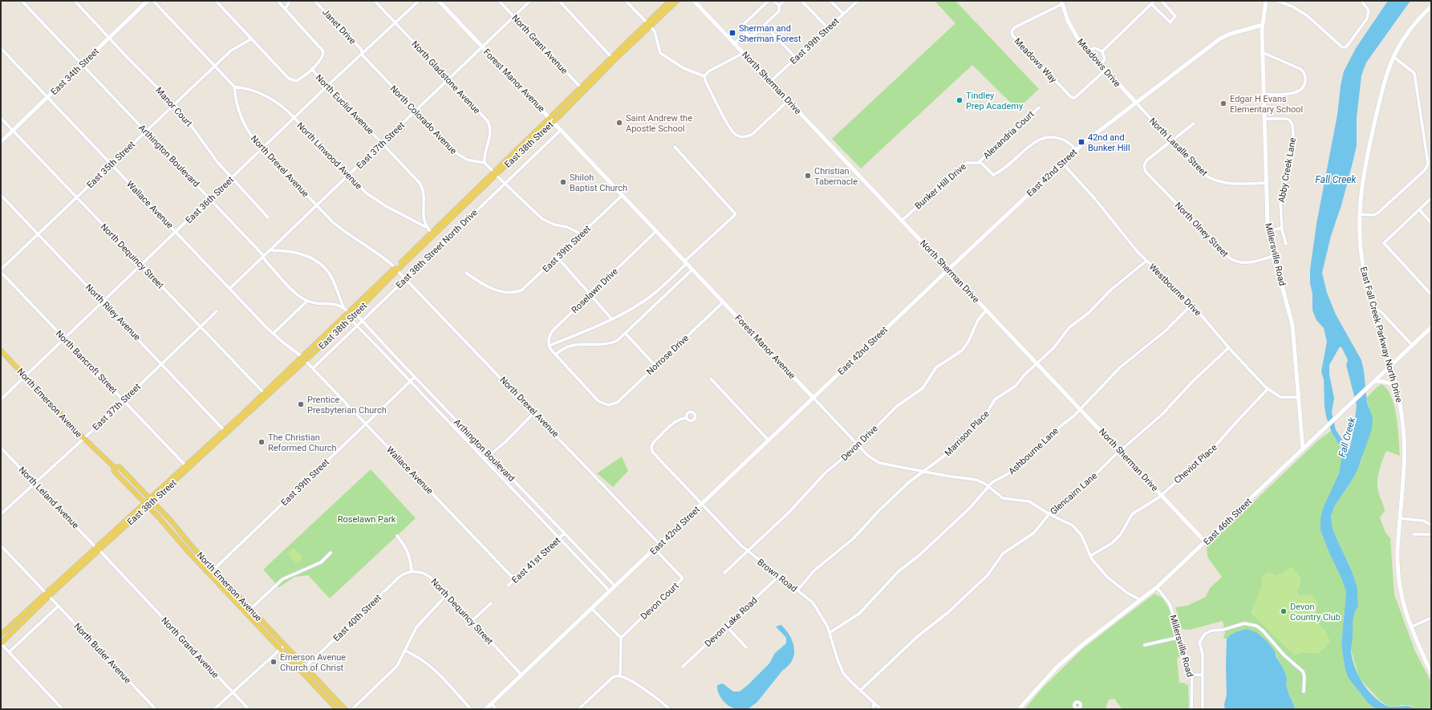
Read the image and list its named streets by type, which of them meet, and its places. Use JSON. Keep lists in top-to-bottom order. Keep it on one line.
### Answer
{"streets":{"main road":["Meadows Drive","East 34th Street","Forest Manor Avenue","North Sherman Drive","East 38th Street","East 42nd Street","Millersville Road","East Fall Creek Parkway North Drive","North Emerson Avenue","East 46th Street"],"street":["Janet Drive","East 39th Street","North Grant Avenue","Meadows Way","North Gladstone Avenue","North Euclid Avenue","Manor Court","North Colorado Avenue","Alexandria Court","East 37th Street","North Lasalle Street","Arthington Boulevard","North Linwood Avenue","East 35th Street","North Drexel Avenue","Abby Creek Lane","Bunker Hill Drive","East 36th Street","Wallace Avenue","North Olney Street","East 38th Street North Drive","North Dequincy Street","Westbourne Drive","Roselawn Drive","North Riley Avenue","Norrose Drive","North Bancroft Street","Marrison Place","Devon Drive","Ashbourne Lane","Cheviot Place","Glencairn Lane","North Leland Avenue","East 41st Street","Brown Road","Devon Court","East 40th Street","Devon Lake Road","North Grand Avenue","North Butler Avenue"]},"crossings":[["Janet Drive","North Colorado Avenue"],["Janet Drive","East 36th Street"],["East 39th Street","Forest Manor Avenue"],["East 39th Street","North Sherman Drive"],["East 39th Street","North Colorado Avenue"],["East 39th Street","Arthington Boulevard"],["East 39th Street","Wallace Avenue"],["East 39th Street","North Emerson Avenue"],["North Grant Avenue","East 38th Street"],["North Grant Avenue","East 37th Street"],["Meadows Way","Meadows Drive"],["Meadows Drive","North Lasalle Street"],["Meadows Drive","East 42nd Street"],["East 34th Street","Manor Court"],["East 34th Street","Arthington Boulevard"],["East 34th Street","Wallace Avenue"],["East 34th Street","North Dequincy Street"],["North Gladstone Avenue","North Colorado Avenue"],["North Gladstone Avenue","East 37th Street"],["North Gladstone Avenue","East 36th Street"],["Forest Manor Avenue","East 38th Street"],["Forest Manor Avenue","East 37th Street"],["Forest Manor Avenue","East 42nd Street"],["Forest Manor Avenue","East 38th Street North Drive"],["Forest Manor Avenue","Roselawn Drive"],["Forest Manor Avenue","Norrose Drive"],["Forest Manor Avenue","Marrison Place"],["Forest Manor Avenue","Devon Drive"],["Forest Manor Avenue","Ashbourne Lane"],["Forest Manor Avenue","Cheviot Place"],["Forest Manor Avenue","Glencairn Lane"],["Forest Manor Avenue","East 46th Street"],["North Sherman Drive","East 42nd Street"],["North Sherman Drive","Bunker Hill Drive"],["North Sherman Drive","Marrison Place"],["North Sherman Drive","Devon Drive"],["North Sherman Drive","Ashbourne Lane"],["North Sherman Drive","Cheviot Place"],["North Sherman Drive","Glencairn Lane"],["North Sherman Drive","East 46th Street"],["North Euclid Avenue","East 37th Street"],["North Euclid Avenue","North Linwood Avenue"],["North Euclid Avenue","East 35th Street"],["North Euclid Avenue","East 36th Street"],["Manor Court","East 35th Street"],["Manor Court","East 36th Street"],["North Colorado Avenue","East 38th Street"],["North Colorado Avenue","East 37th Street"],["North Colorado Avenue","East 36th Street"],["North Colorado Avenue","East 38th Street North Drive"],["Alexandria Court","Bunker Hill Drive"],["East 38th Street","Arthington Boulevard"],["East 38th Street","North Drexel Avenue"],["East 38th Street","Wallace Avenue"],["East 38th Street","North Dequincy Street"],["East 38th Street","North Riley Avenue"],["East 38th Street","North Bancroft Street"],["East 38th Street","North Emerson Avenue"],["East 38th Street","North Leland Avenue"],["East 38th Street","North Butler Avenue"],["East 37th Street","Arthington Boulevard"],["East 37th Street","North Linwood Avenue"],["East 37th Street","North Drexel Avenue"],["East 37th Street","Wallace Avenue"],["East 37th Street","North Dequincy Street"],["East 37th Street","North Riley Avenue"],["East 37th Street","North Bancroft Street"],["East 37th Street","North Emerson Avenue"],["East 37th Street","North Leland Avenue"],["North Lasalle Street","East 42nd Street"],["North Lasalle Street","North Olney Street"],["North Lasalle Street","Millersville Road"],["Arthington Boulevard","East 35th Street"],["Arthington Boulevard","East 42nd Street"],["Arthington Boulevard","East 36th Street"],["Arthington Boulevard","East 38th Street North Drive"],["Arthington Boulevard","East 41st Street"],["North Linwood Avenue","North Drexel Avenue"],["North Linwood Avenue","East 36th Street"],["East 35th Street","Wallace Avenue"],["East 35th Street","North Dequincy Street"],["East 35th Street","North Riley Avenue"],["North Drexel Avenue","East 42nd Street"],["North Drexel Avenue","East 36th Street"],["North Drexel Avenue","East 38th Street North Drive"],["Abby Creek Lane","Millersville Road"],["East 42nd Street","Bunker Hill Drive"],["East 42nd Street","Millersville Road"],["East 42nd Street","North Dequincy Street"],["East 42nd Street","Westbourne Drive"],["East 42nd Street","Brown Road"],["East 42nd Street","Devon Court"],["East 36th Street","Wallace Avenue"],["East 36th Street","North Dequincy Street"],["East 36th Street","North Riley Avenue"],["East 36th Street","North Bancroft Street"],["East 36th Street","North Emerson Avenue"],["Wallace Avenue","East 38th Street North Drive"],["Wallace Avenue","East 41st Street"],["North Olney Street","Millersville Road"],["Millersville Road","Westbourne Drive"],["Millersville Road","East 46th Street"],["North Dequincy Street","East 40th Street"],["Westbourne Drive","Marrison Place"],["Westbourne Drive","Ashbourne Lane"],["Westbourne Drive","Cheviot Place"],["Westbourne Drive","Glencairn Lane"],["East Fall Creek Parkway North Drive","East 46th Street"],["North Emerson Avenue","East 40th Street"],["Marrison Place","Brown Road"],["Devon Drive","Brown Road"],["Ashbourne Lane","Brown Road"],["Glencairn Lane","Brown Road"],["North Leland Avenue","North Grand Avenue"],["Brown Road","Devon Lake Road"]],"water":["Fall Creek"],"parks":["Roselawn Park"],"places":{"transit":["Sherman and Sherman Forest","42nd and Bunker Hill"],"other":["Tindley Prep Academy","Edgar H Evans Elementary School","Saint Andrew the Apostle School","Christian Tabernacle","Shiloh Baptist Church","Prentice Presbyterian Church","The Christian Reformed Church","Devon Country Club","Emerson Avenue Church of Christ"]}}
